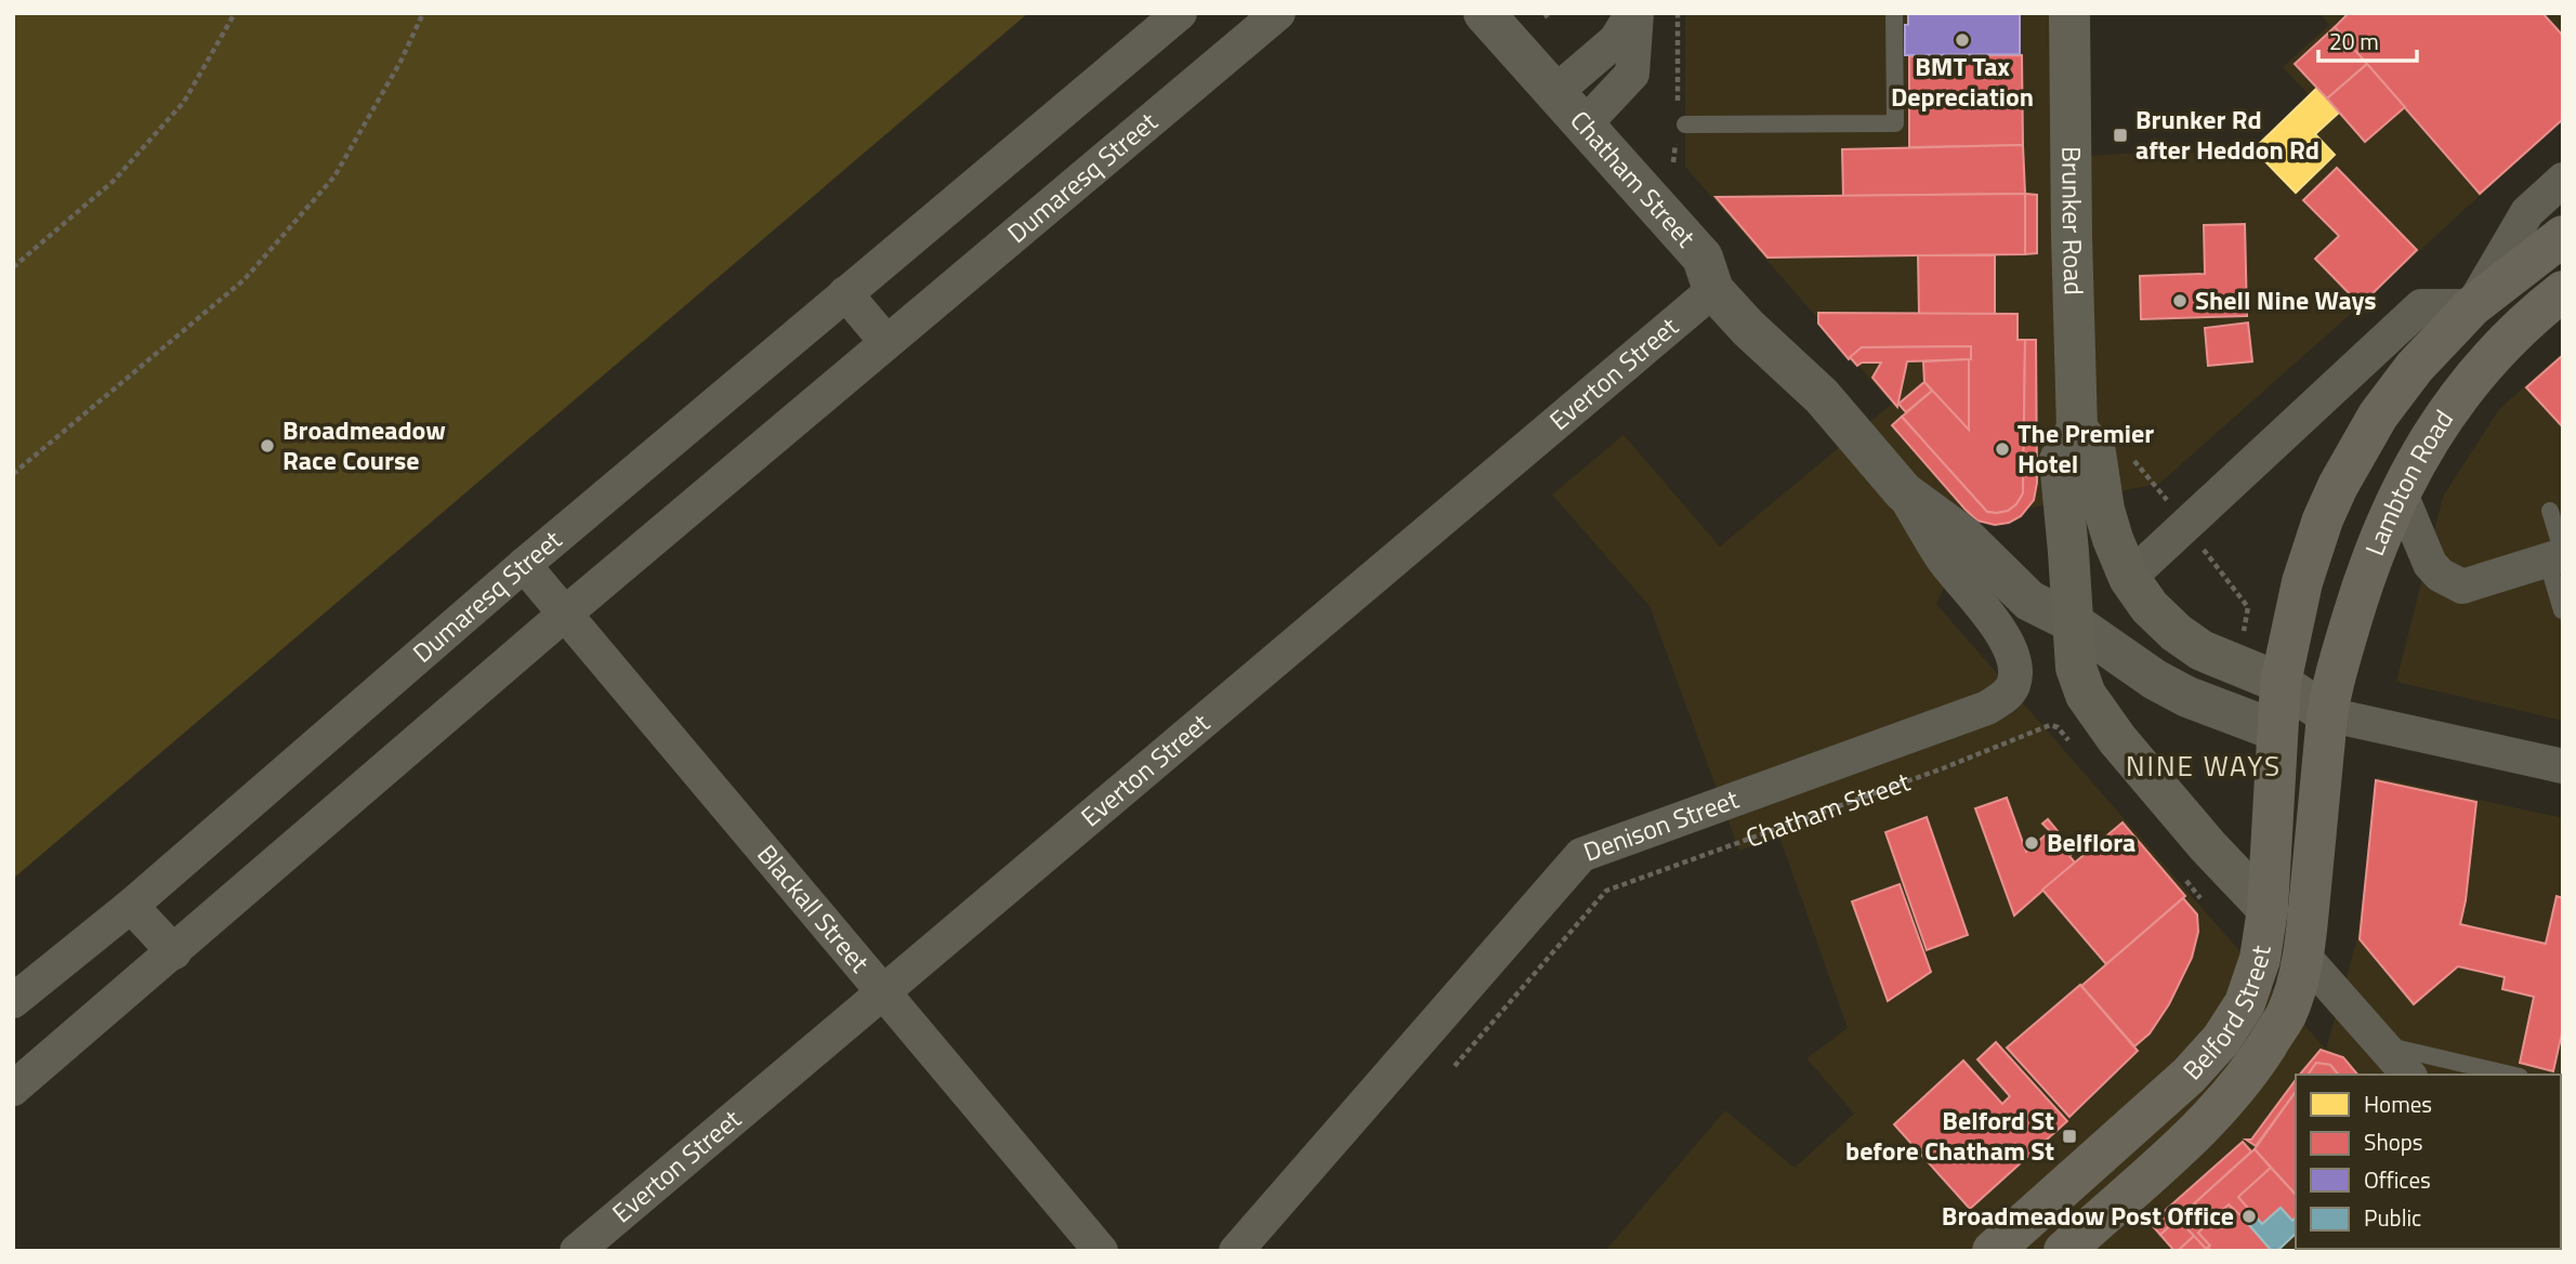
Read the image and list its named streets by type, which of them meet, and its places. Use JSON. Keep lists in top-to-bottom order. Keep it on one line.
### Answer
{"streets":{"main road":["Brunker Road","Lambton Road","Belford Street"],"street":["Dumaresq Street","Chatham Street","Everton Street","Denison Street","Blackall Street"]},"crossings":[["Dumaresq Street","Blackall Street"],["Chatham Street","Brunker Road"],["Chatham Street","Everton Street"],["Chatham Street","Denison Street"],["Chatham Street","Belford Street"],["Everton Street","Blackall Street"],["Lambton Road","Belford Street"]],"districts":["NINE WAYS"],"places":{"other":["BMT Tax Depreciation","Shell Nine Ways","Broadmeadow Race Course","The Premier Hotel","Belflora","Broadmeadow Post Office"],"transit":["Brunker Rd after Heddon Rd","Belford St before Chatham St"]},"legend":["Homes","Shops","Offices","Public"],"scale_bar":"20 m"}
